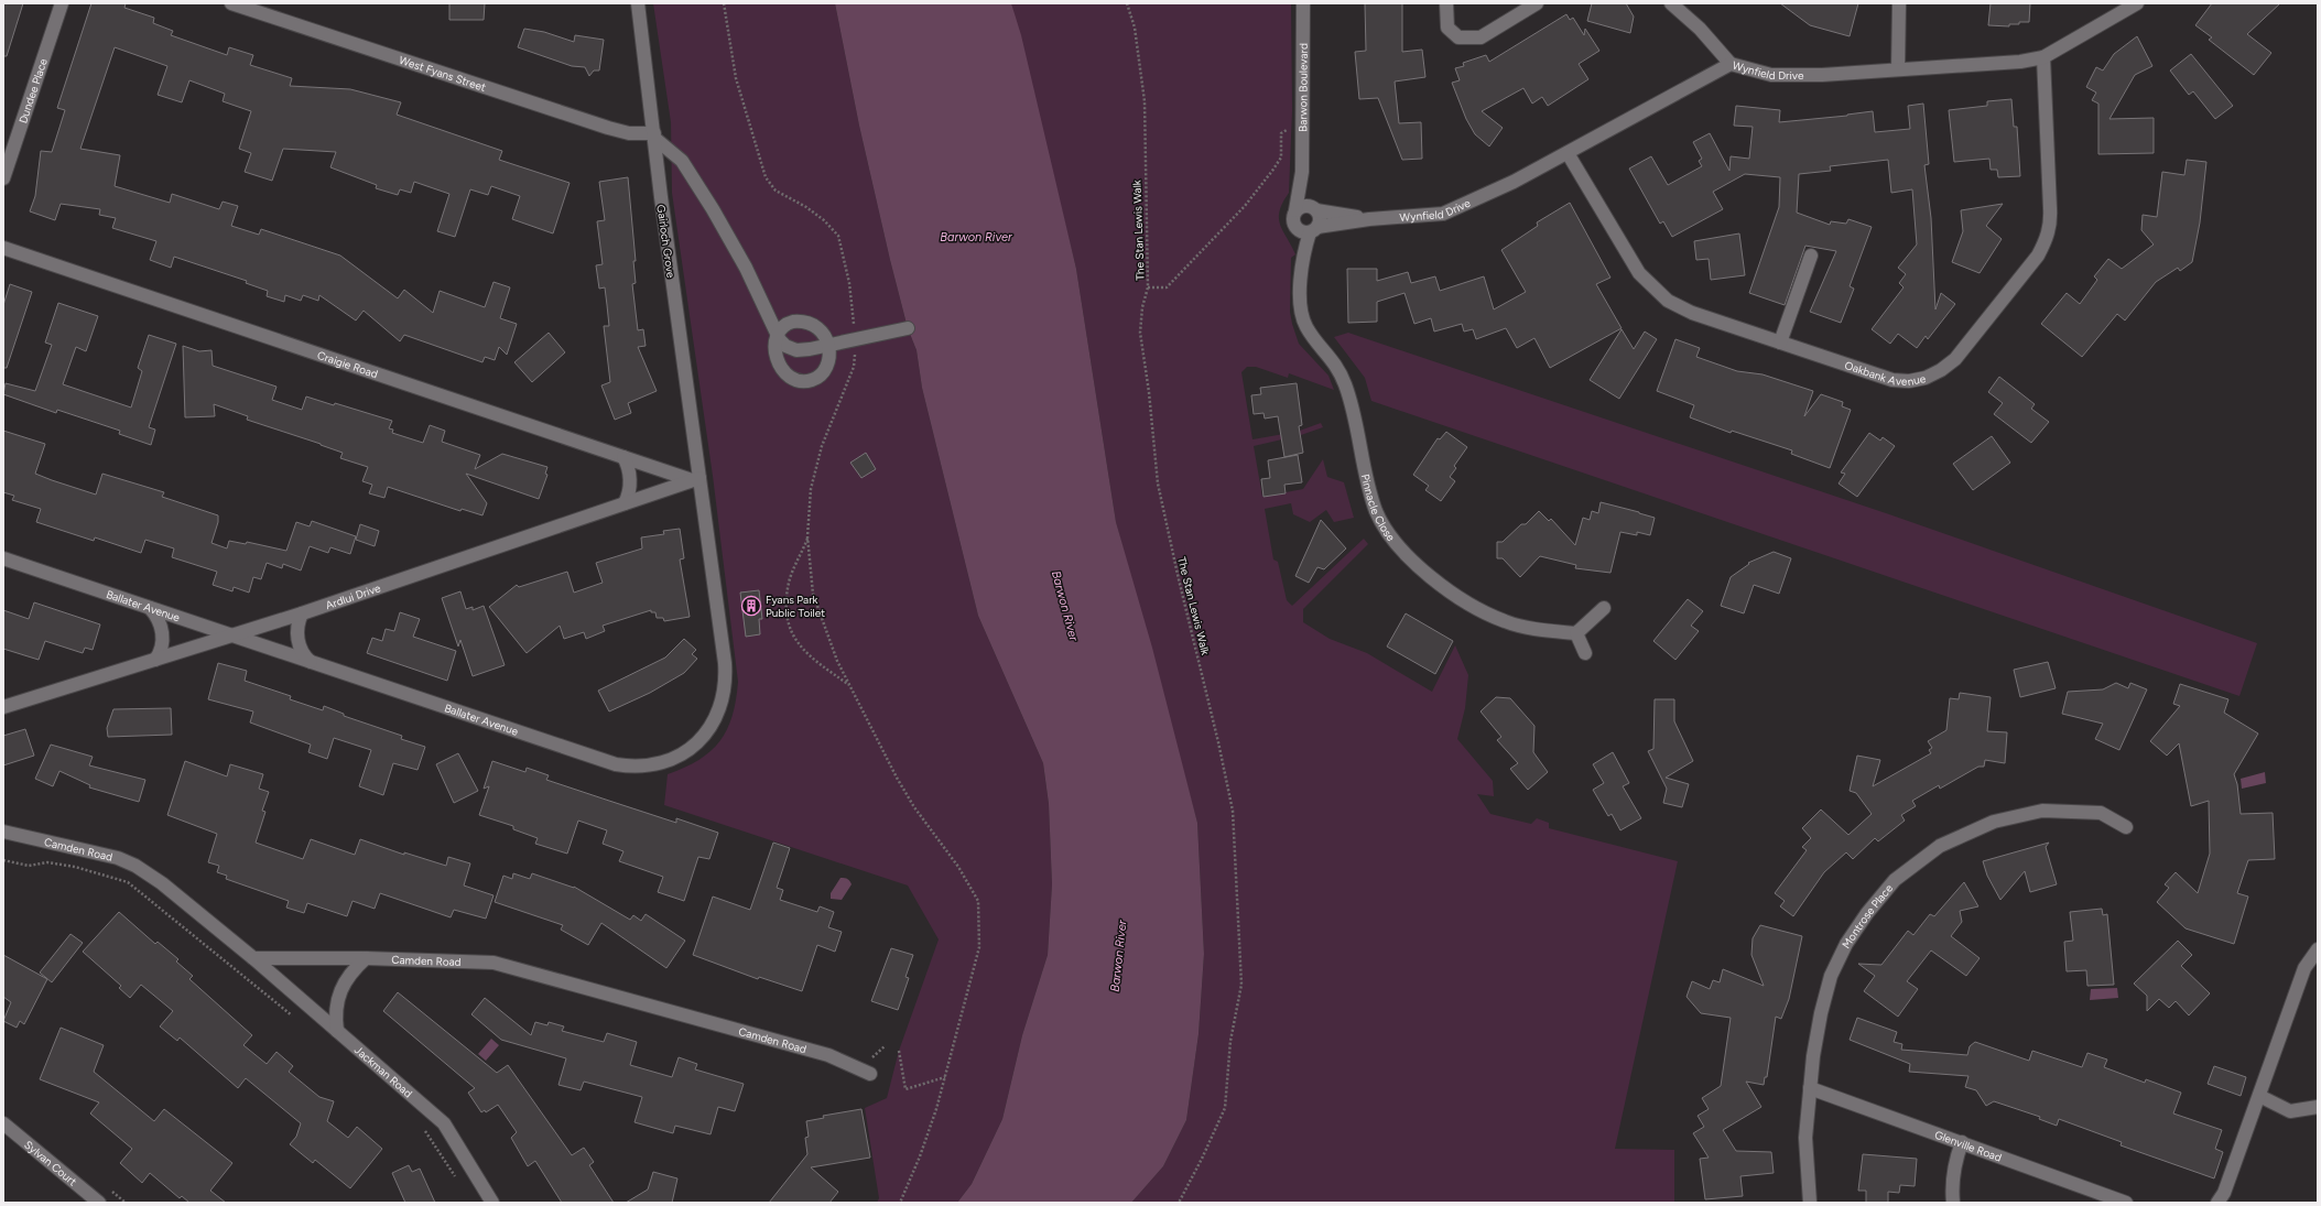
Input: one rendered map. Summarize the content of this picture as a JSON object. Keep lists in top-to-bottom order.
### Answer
{
  "streets": {
    "street": [
      "Wynfield Drive",
      "West Fyans Street",
      "Barwon Boulevard",
      "Dundee Place",
      "Gairloch Grove",
      "Craigie Road",
      "Oakbank Avenue",
      "Pinnacle Close",
      "Ardlui Drive",
      "Ballater Avenue",
      "Camden Road",
      "Montrose Place",
      "Jackman Road",
      "Glenville Road",
      "Sylvan Court"
    ],
    "path": ["The Stan Lewis Walk"]
  },
  "crossings": [
    ["Wynfield Drive", "Barwon Boulevard"],
    ["Wynfield Drive", "Oakbank Avenue"],
    ["Wynfield Drive", "Pinnacle Close"],
    ["West Fyans Street", "Gairloch Grove"],
    ["Barwon Boulevard", "Pinnacle Close"],
    ["Gairloch Grove", "Craigie Road"],
    ["Gairloch Grove", "Ardlui Drive"],
    ["Gairloch Grove", "Ballater Avenue"],
    ["Craigie Road", "Ardlui Drive"],
    ["Craigie Road", "Ballater Avenue"],
    ["Ardlui Drive", "Ballater Avenue"],
    ["Camden Road", "Jackman Road"],
    ["Montrose Place", "Glenville Road"]
  ],
  "water": ["Barwon River"],
  "places": {
    "building": ["Fyans Park Public Toilet"]
  }
}
